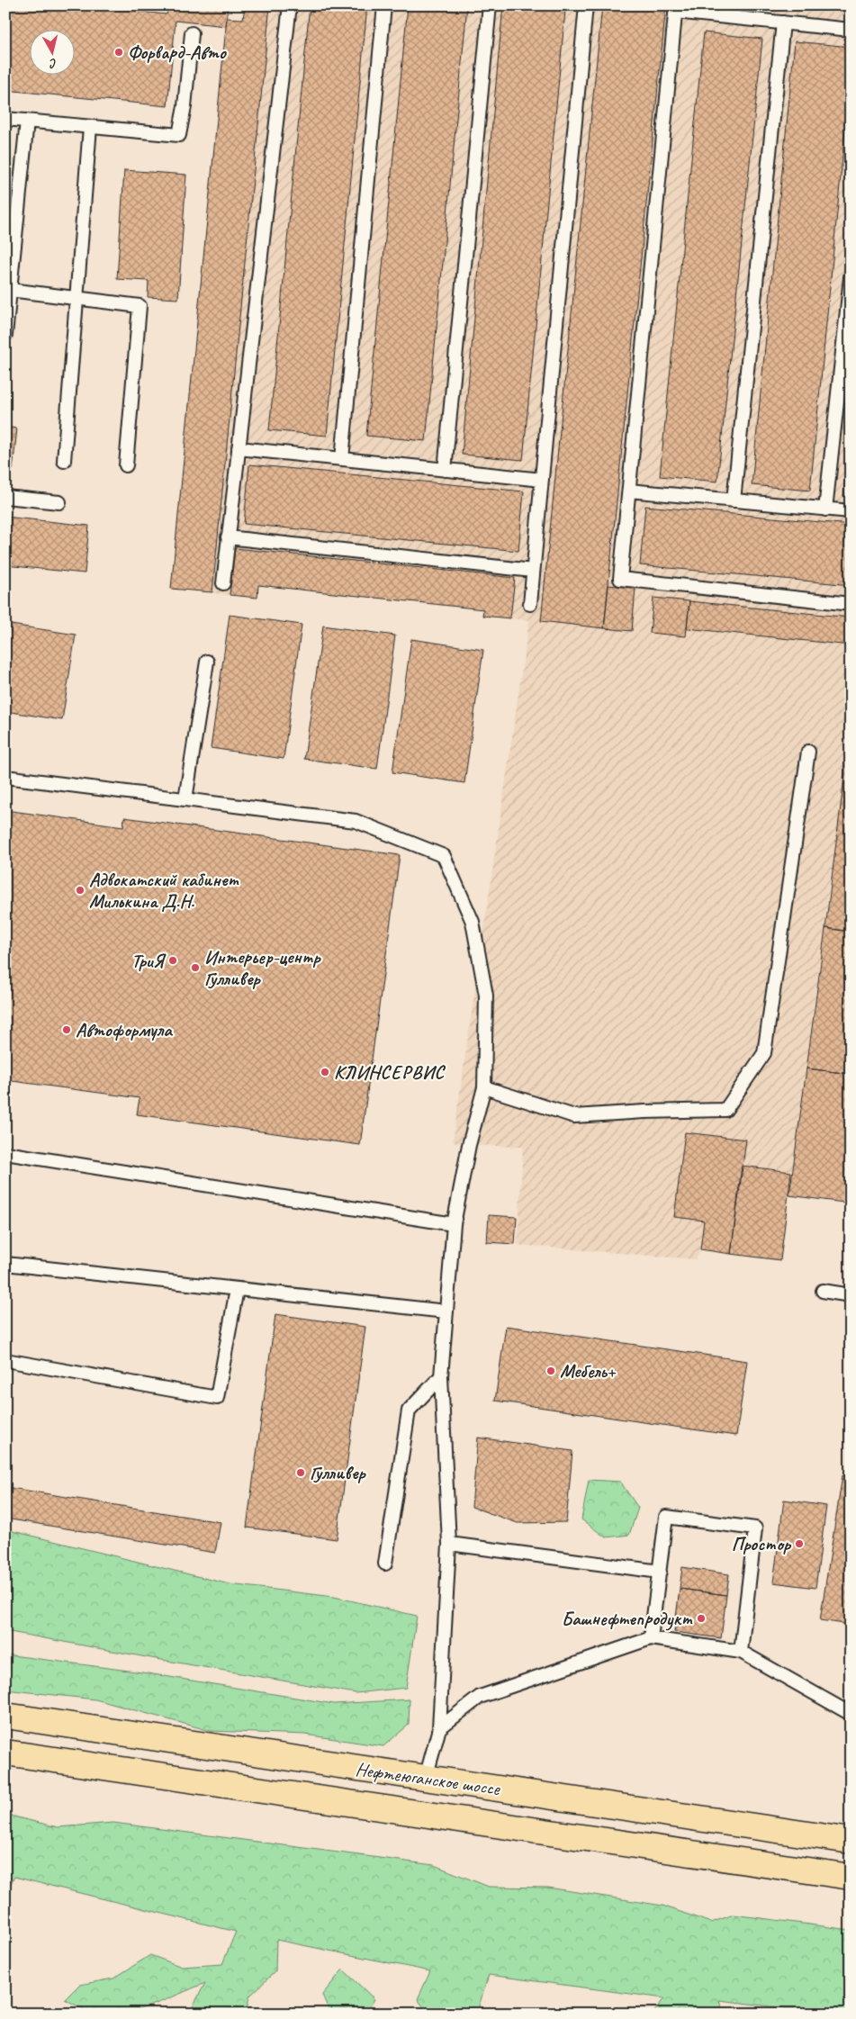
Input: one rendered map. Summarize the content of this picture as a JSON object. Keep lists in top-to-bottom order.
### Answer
{
  "streets": {
    "main road": ["Нефтеюганское шоссе"]
  },
  "places": [
    "Форвард-Авто",
    "Адвокатский кабинет Милькина Д.Н.",
    "ТриЯ",
    "Интерьер-центр Гулливер",
    "Автоформула",
    "КЛИНСЕРВИС",
    "Мебель+",
    "Гулливер",
    "Простор",
    "Башнефтепродукт"
  ],
  "north": "bottom"
}
